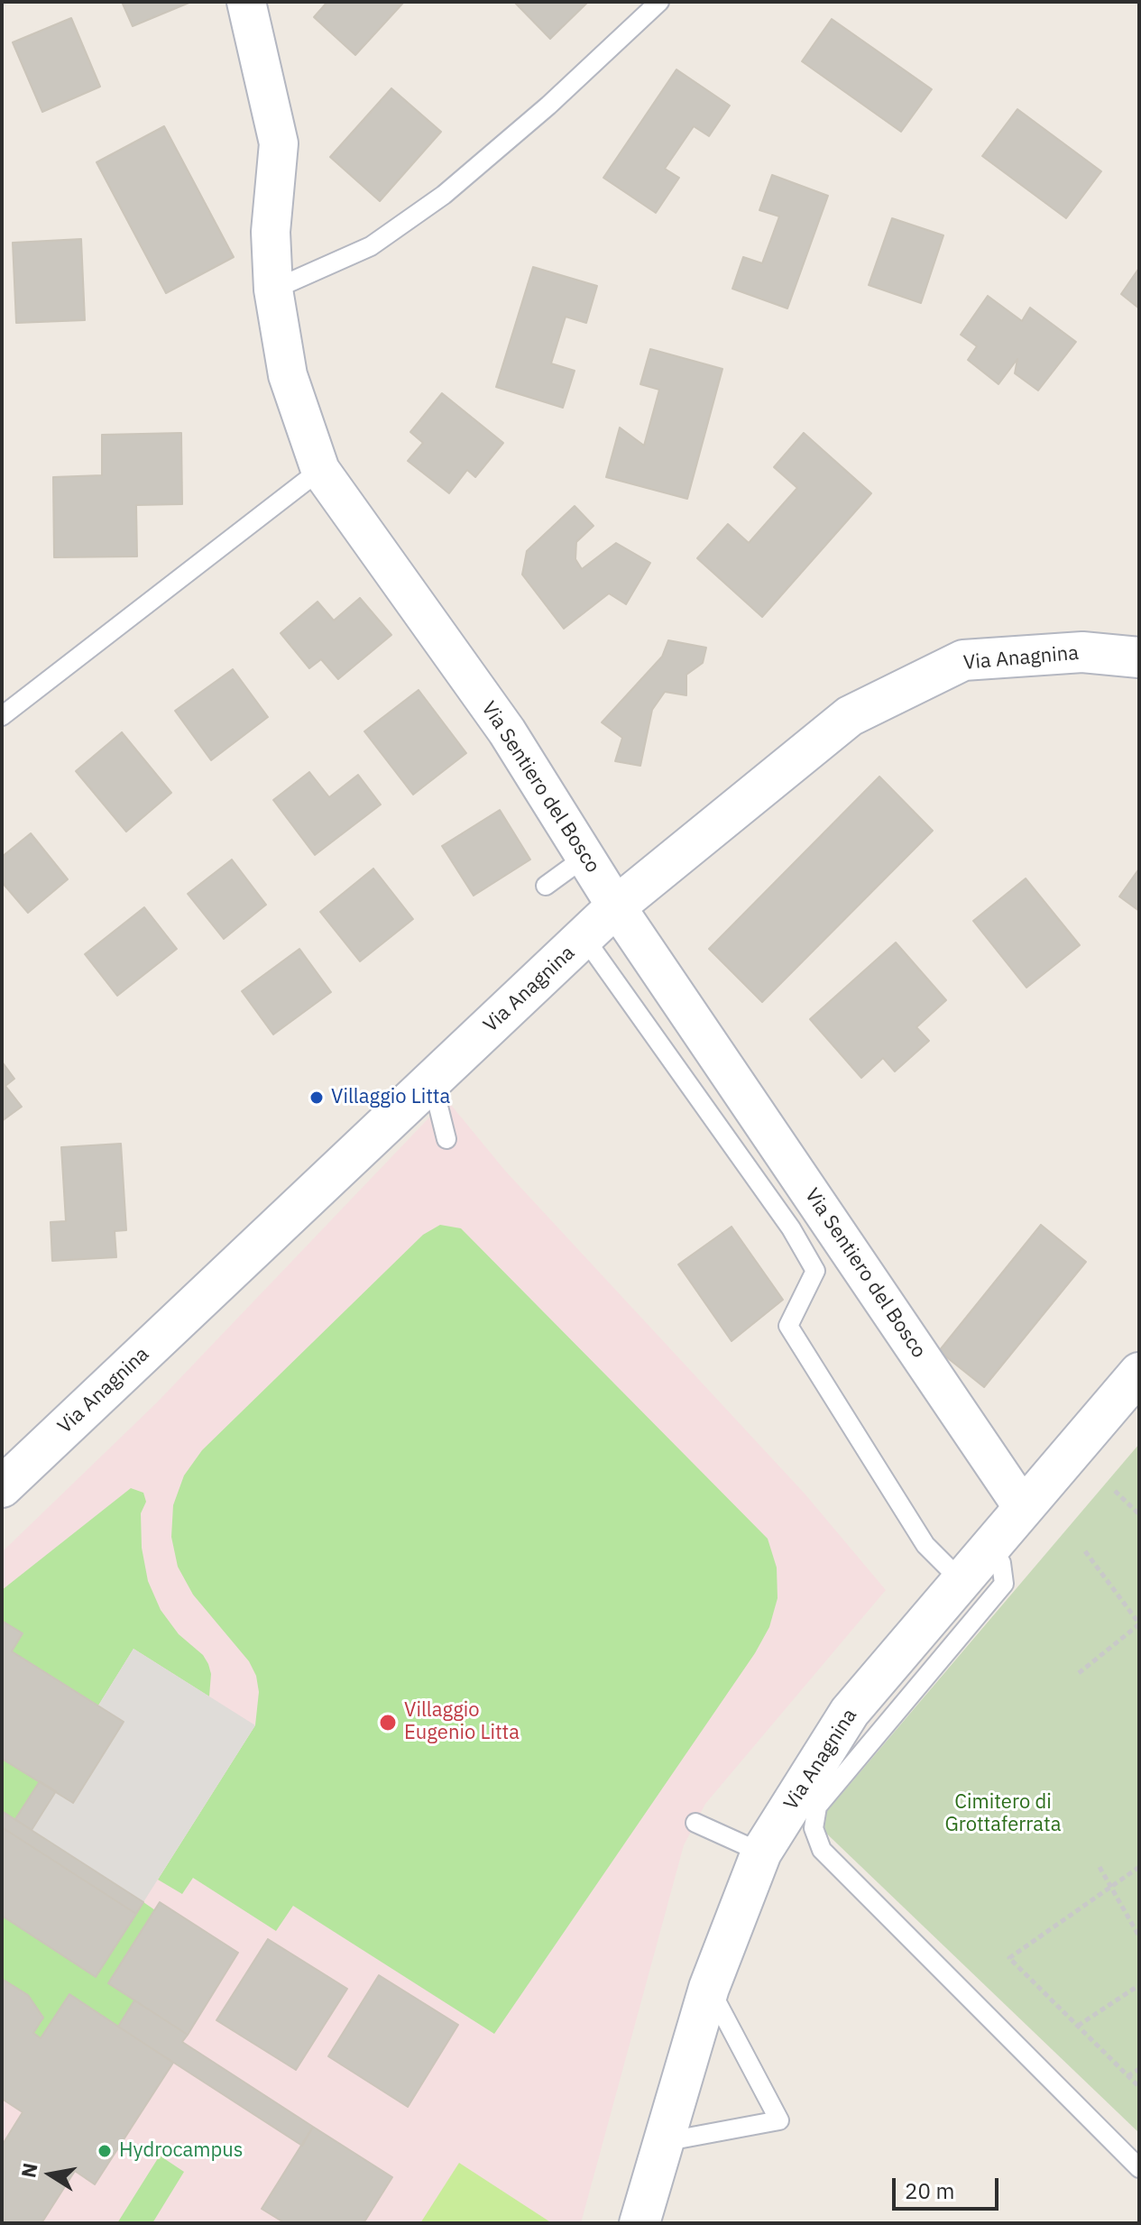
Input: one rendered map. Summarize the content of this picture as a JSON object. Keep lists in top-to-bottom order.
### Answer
{
  "streets": {
    "main road": ["Via Anagnina"],
    "street": ["Via Sentiero del Bosco"]
  },
  "crossings": [
    ["Via Anagnina", "Via Sentiero del Bosco"]
  ],
  "parks": ["Cimitero di Grottaferrata"],
  "places": ["Villaggio Litta", "Villaggio Eugenio Litta", "Hydrocampus"],
  "scale_bar": "20 m",
  "north": "left"
}
